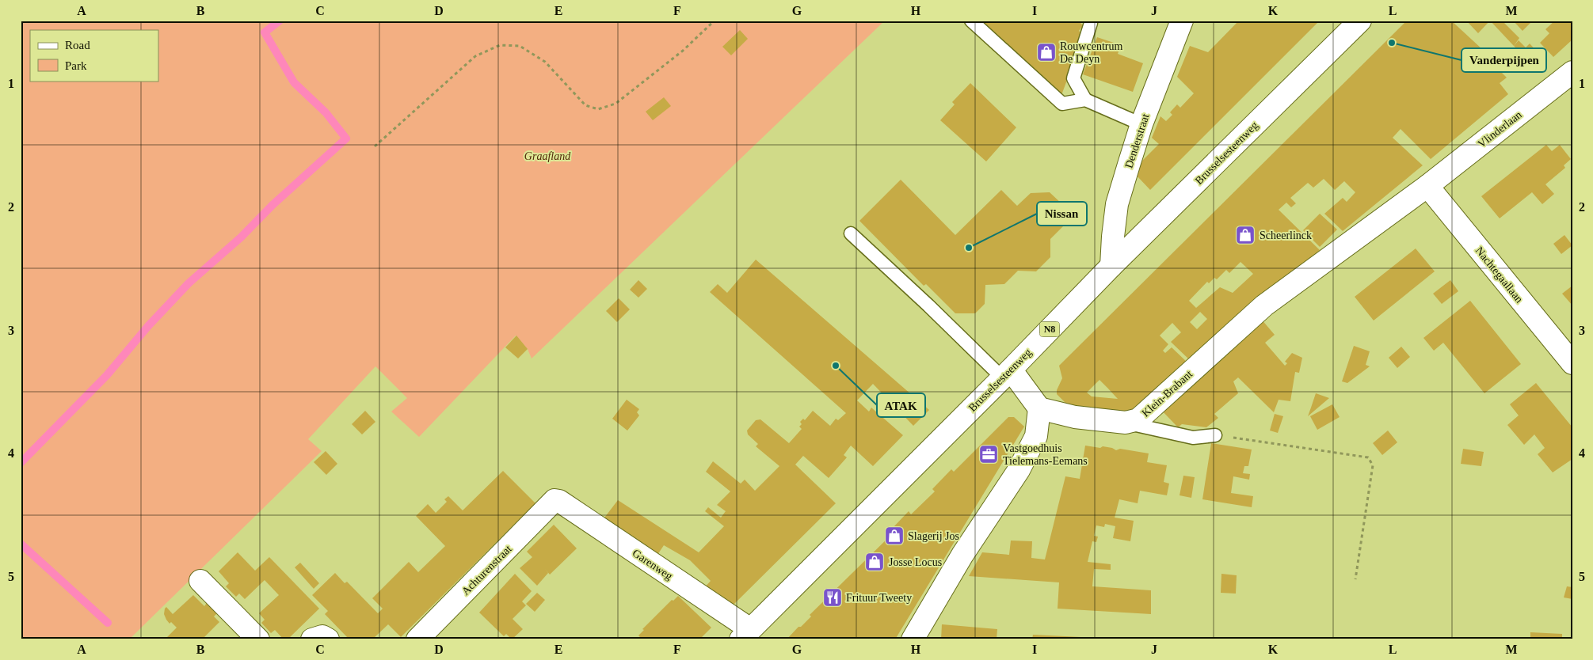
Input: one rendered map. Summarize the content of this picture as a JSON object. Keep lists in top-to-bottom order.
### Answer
{
  "streets": {
    "street": [
      "Vlinderlaan",
      "Denderstraat",
      "Brusselsesteenweg",
      "Nachtegaallaan",
      "N8",
      "Klein-Brabant",
      "Garenweg",
      "Achturenstraat"
    ]
  },
  "crossings": [
    ["Vlinderlaan", "Nachtegaallaan"],
    ["Vlinderlaan", "Klein-Brabant"],
    ["Denderstraat", "Brusselsesteenweg"],
    ["Brusselsesteenweg", "Garenweg"],
    ["Nachtegaallaan", "Klein-Brabant"],
    ["Garenweg", "Achturenstraat"]
  ],
  "parks": ["Graafland"],
  "places": {
    "other": ["Vanderpijpen", "Nissan", "ATAK"],
    "shop": [
      "Rouwcentrum De Deyn",
      "Scheerlinck",
      "Slagerij Jos",
      "Josse Locus"
    ],
    "office": ["Vastgoedhuis Tielemans-Eemans"],
    "restaurant": ["Frituur Tweety"]
  },
  "legend": ["Road", "Park"],
  "grid": {
    "columns": [
      "A",
      "B",
      "C",
      "D",
      "E",
      "F",
      "G",
      "H",
      "I",
      "J",
      "K",
      "L",
      "M"
    ],
    "rows": [
      "1",
      "2",
      "3",
      "4",
      "5"
    ]
  }
}
